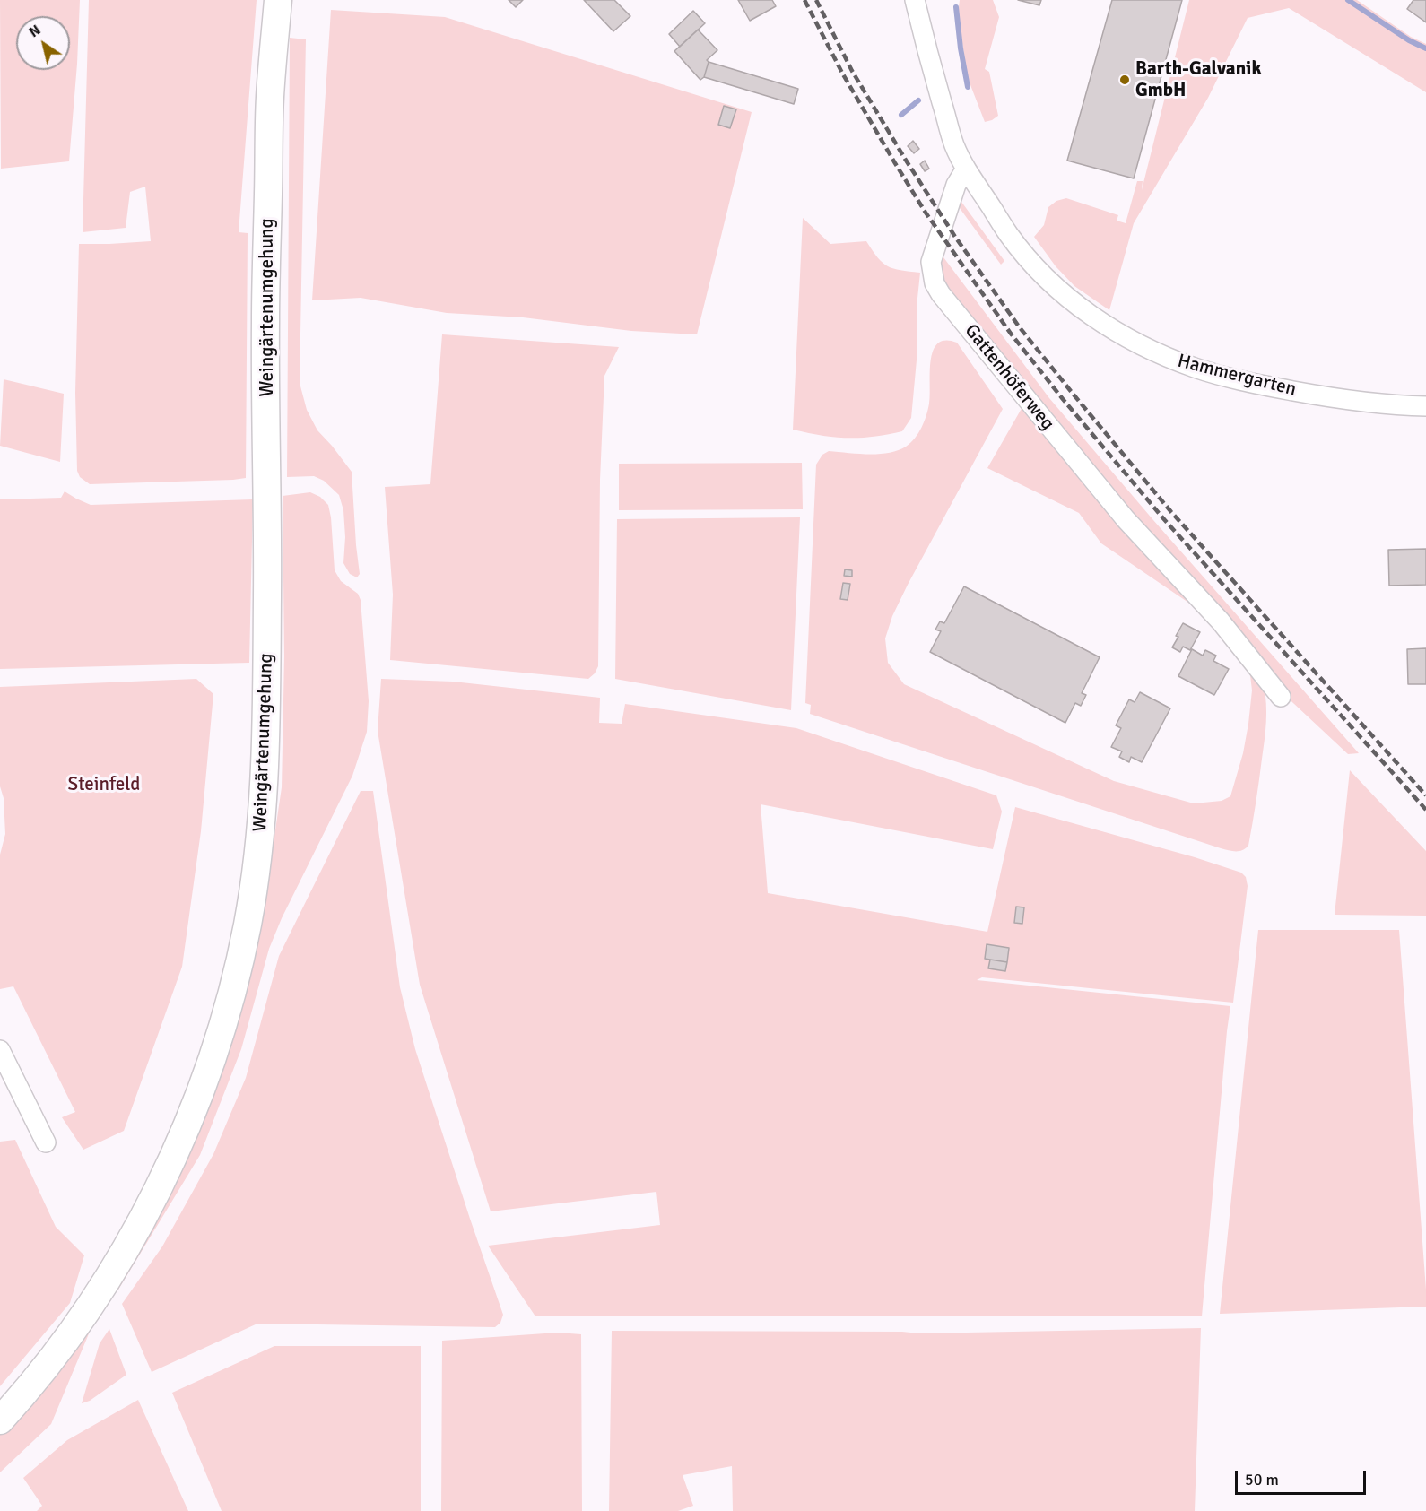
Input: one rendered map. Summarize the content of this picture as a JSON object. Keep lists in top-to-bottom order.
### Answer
{
  "streets": {
    "main road": ["Weingärtenumgehung"],
    "street": ["Hammergarten", "Gattenhöferweg"]
  },
  "crossings": [
    ["Hammergarten", "Gattenhöferweg"]
  ],
  "parks": ["Steinfeld"],
  "places": ["Barth-Galvanik GmbH"],
  "scale_bar": "50 m",
  "north": "top left"
}
